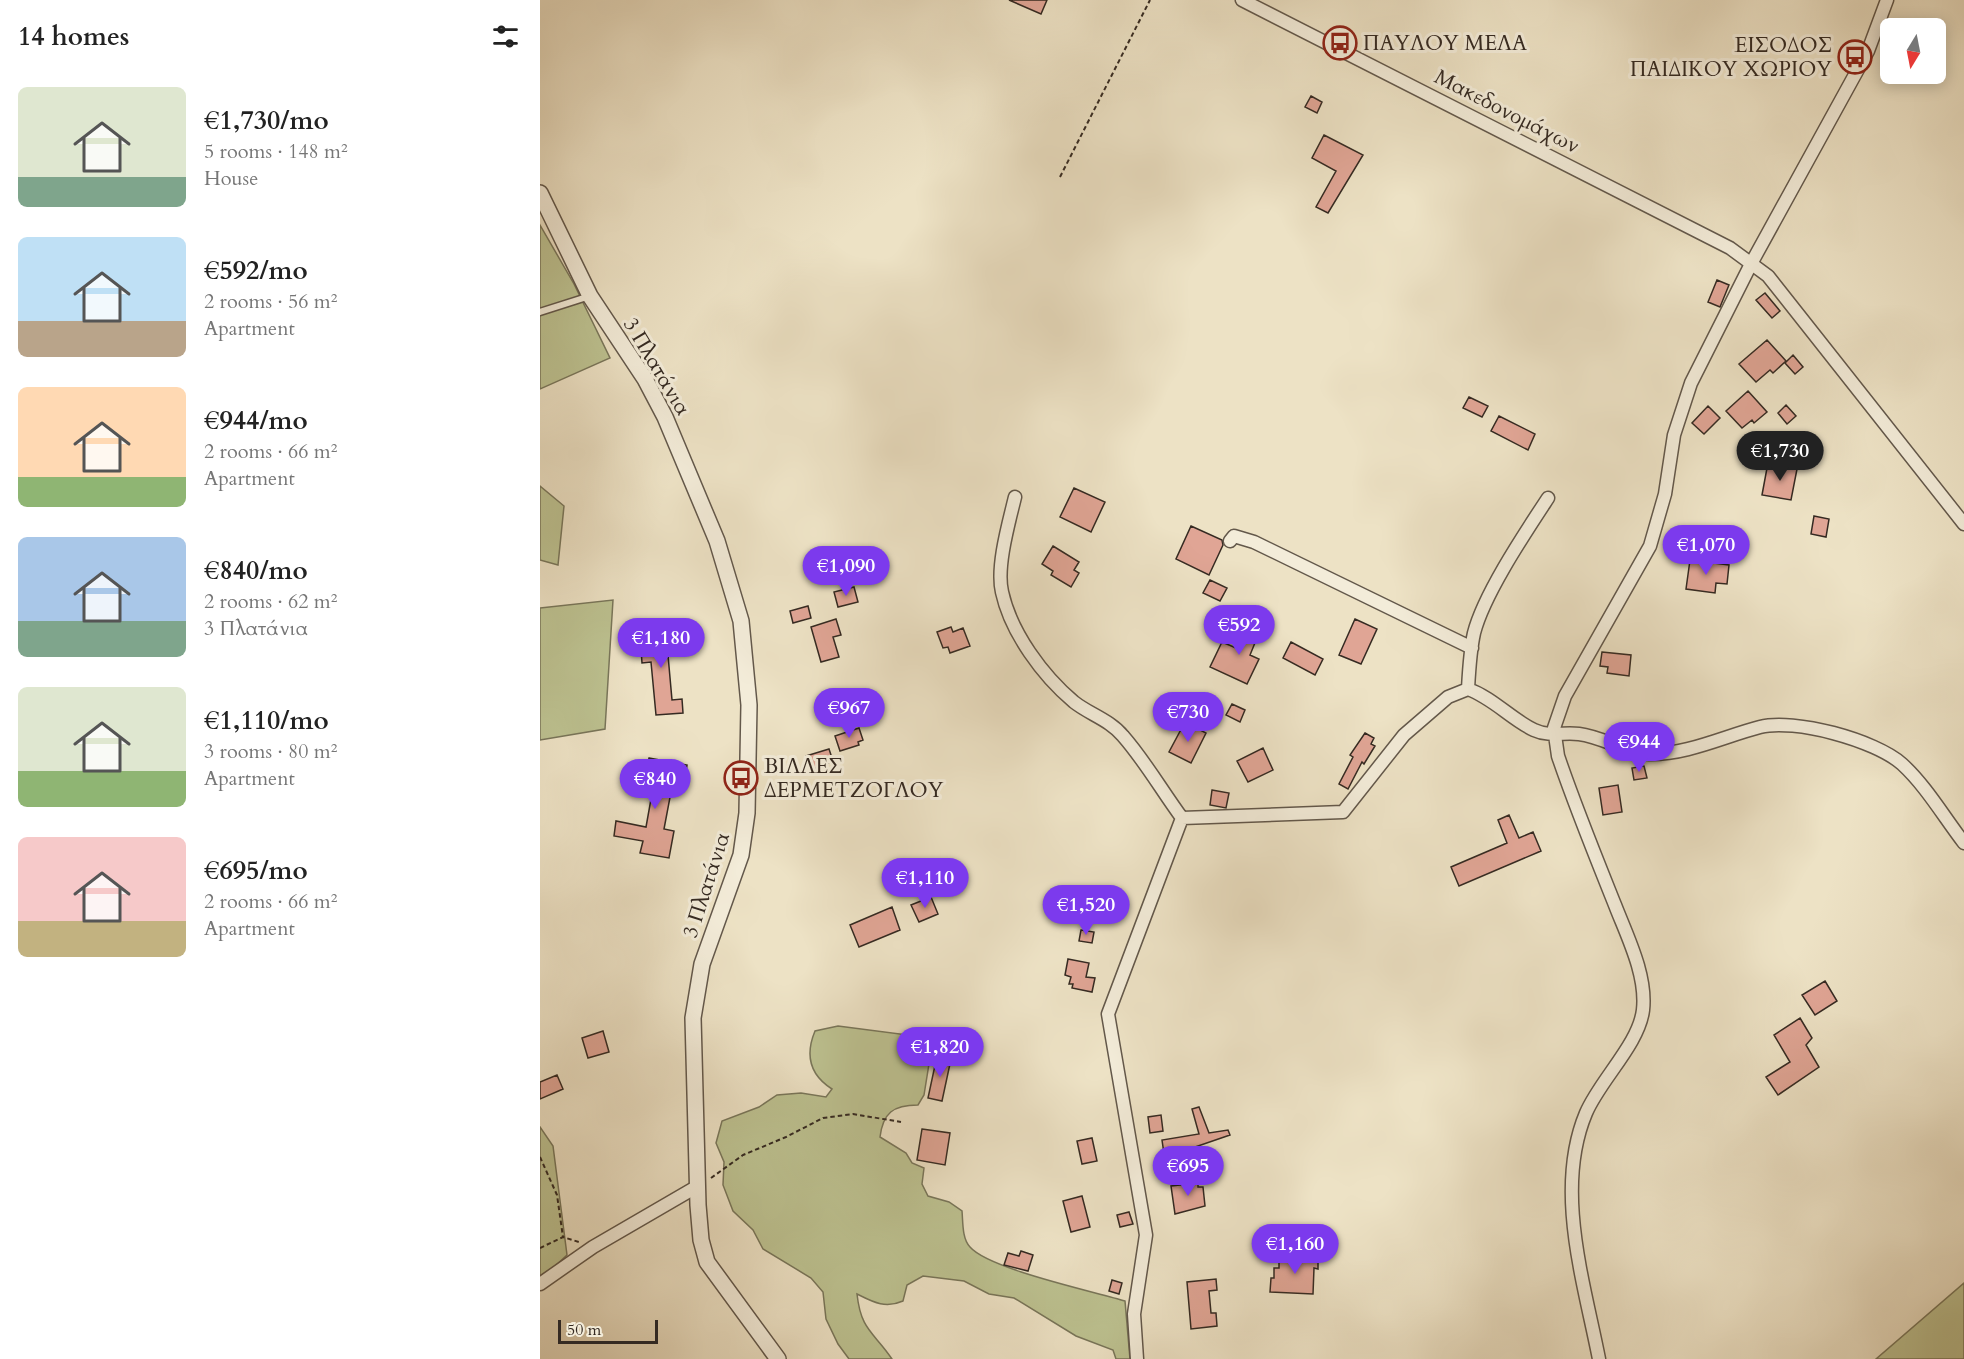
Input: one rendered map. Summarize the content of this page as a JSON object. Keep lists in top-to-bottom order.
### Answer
{
  "streets": {
    "street": ["Μακεδονομάχων", "3 Πλατάνια"]
  },
  "places": {
    "bus stop": ["ΠΑΥΛΟΥ ΜΕΛΑ", "ΕΙΣΟΔΟΣ ΠΑΙΔΙΚΟΥ ΧΩΡΙΟΥ", "ΒΙΛΛΕΣ ΔΕΡΜΕΤΖΟΓΛΟΥ"]
  },
  "scale_bar": "50 m",
  "north": "bottom",
  "page": {
    "heading": "14 homes",
    "list": [
      {
        "name": "€1,730/mo",
        "note": "5 rooms · 148 m² · House"
      },
      {
        "name": "€592/mo",
        "note": "2 rooms · 56 m² · Apartment"
      },
      {
        "name": "€944/mo",
        "note": "2 rooms · 66 m² · Apartment"
      },
      {
        "name": "€840/mo",
        "note": "2 rooms · 62 m² · 3 Πλατάνια"
      },
      {
        "name": "€1,110/mo",
        "note": "3 rooms · 80 m² · Apartment"
      },
      {
        "name": "€695/mo",
        "note": "2 rooms · 66 m² · Apartment"
      }
    ],
    "price": [
      "€1,730",
      "€1,070",
      "€1,090",
      "€592",
      "€1,180",
      "€967",
      "€730",
      "€944",
      "€840",
      "€1,110",
      "€1,520",
      "€1,820",
      "€695",
      "€1,160"
    ],
    "scale": "50 m"
  }
}
